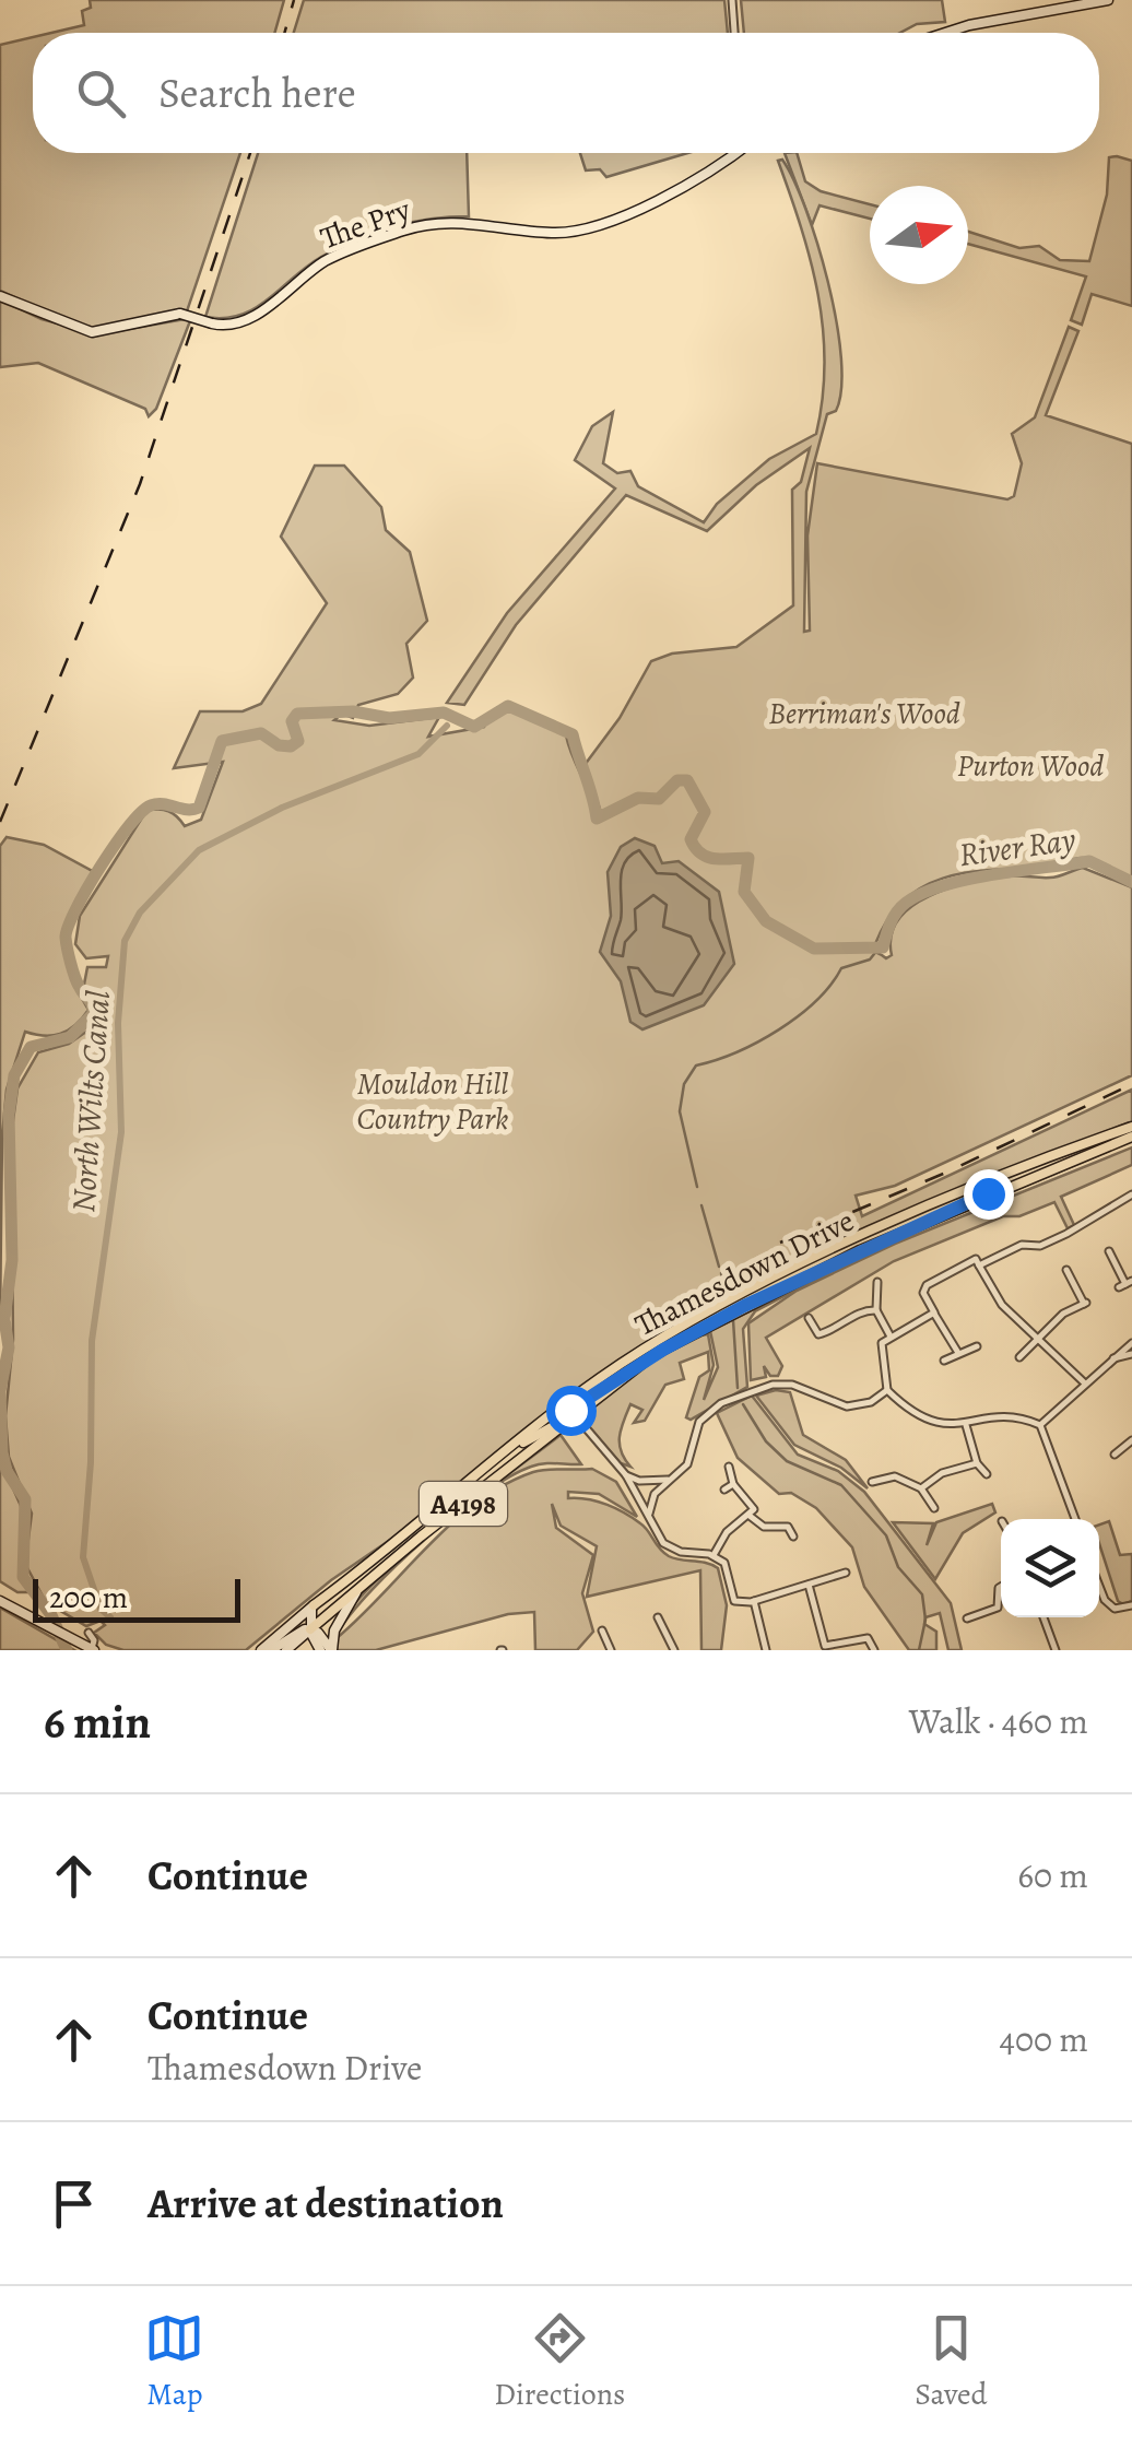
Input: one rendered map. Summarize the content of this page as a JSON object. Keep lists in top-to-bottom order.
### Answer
{
  "streets": {
    "main road": ["The Pry", "Thamesdown Drive", "A4198"]
  },
  "crossings": [
    ["Thamesdown Drive", "A4198"]
  ],
  "water": ["River Ray", "North Wilts Canal"],
  "parks": ["Berriman's Wood", "Purton Wood", "Mouldon Hill Country Park"],
  "scale_bar": "200 m",
  "north": "right",
  "page": {
    "search": "Search here",
    "scale": "200 m",
    "heading": ["6 min", "Walk · 460 m"],
    "list": [
      ["Continue", "60 m"],
      ["Continue", "Thamesdown Drive", "400 m"],
      "Arrive at destination"
    ],
    "nav": ["Map", "Directions", "Saved"]
  }
}
